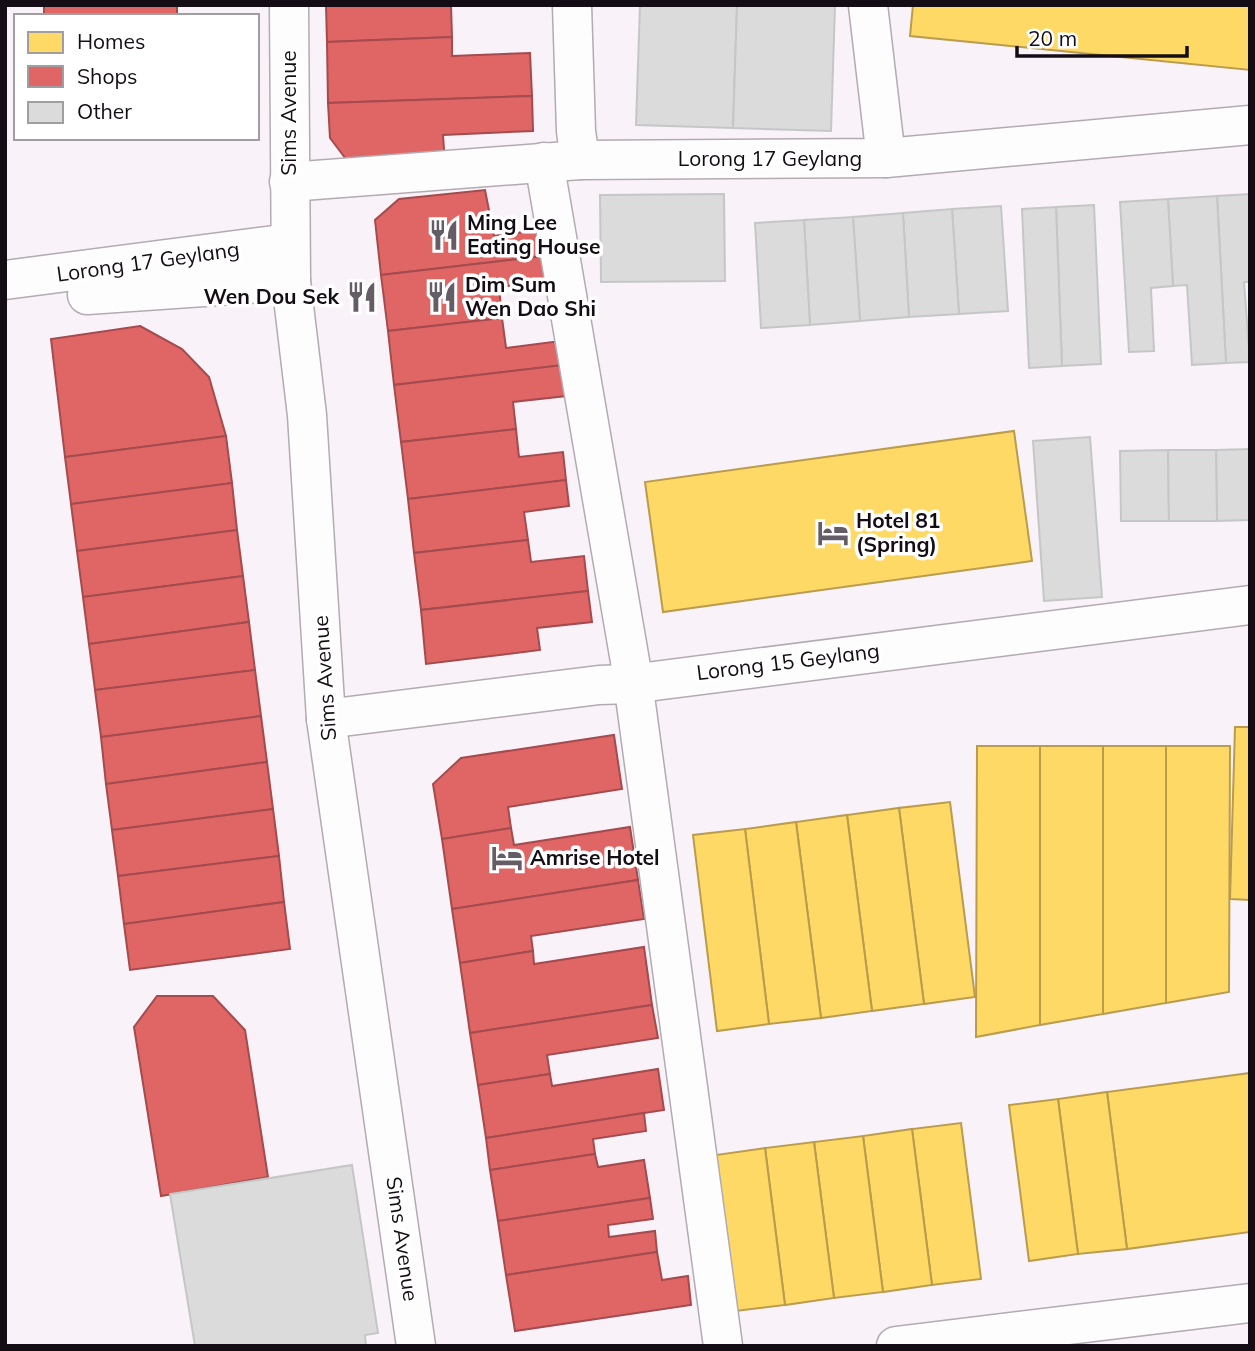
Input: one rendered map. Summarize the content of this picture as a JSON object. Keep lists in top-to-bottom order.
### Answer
{
  "streets": {
    "street": ["Sims Avenue", "Lorong 17 Geylang", "Lorong 15 Geylang"]
  },
  "crossings": [
    ["Sims Avenue", "Lorong 17 Geylang"],
    ["Sims Avenue", "Lorong 15 Geylang"]
  ],
  "places": {
    "restaurant": ["Ming Lee Eating House", "Wen Dou Sek", "Dim Sum Wen Dao Shi"],
    "hotel": ["Hotel 81 (Spring)", "Amrise Hotel"]
  },
  "legend": ["Homes", "Shops", "Other"],
  "scale_bar": "20 m"
}
